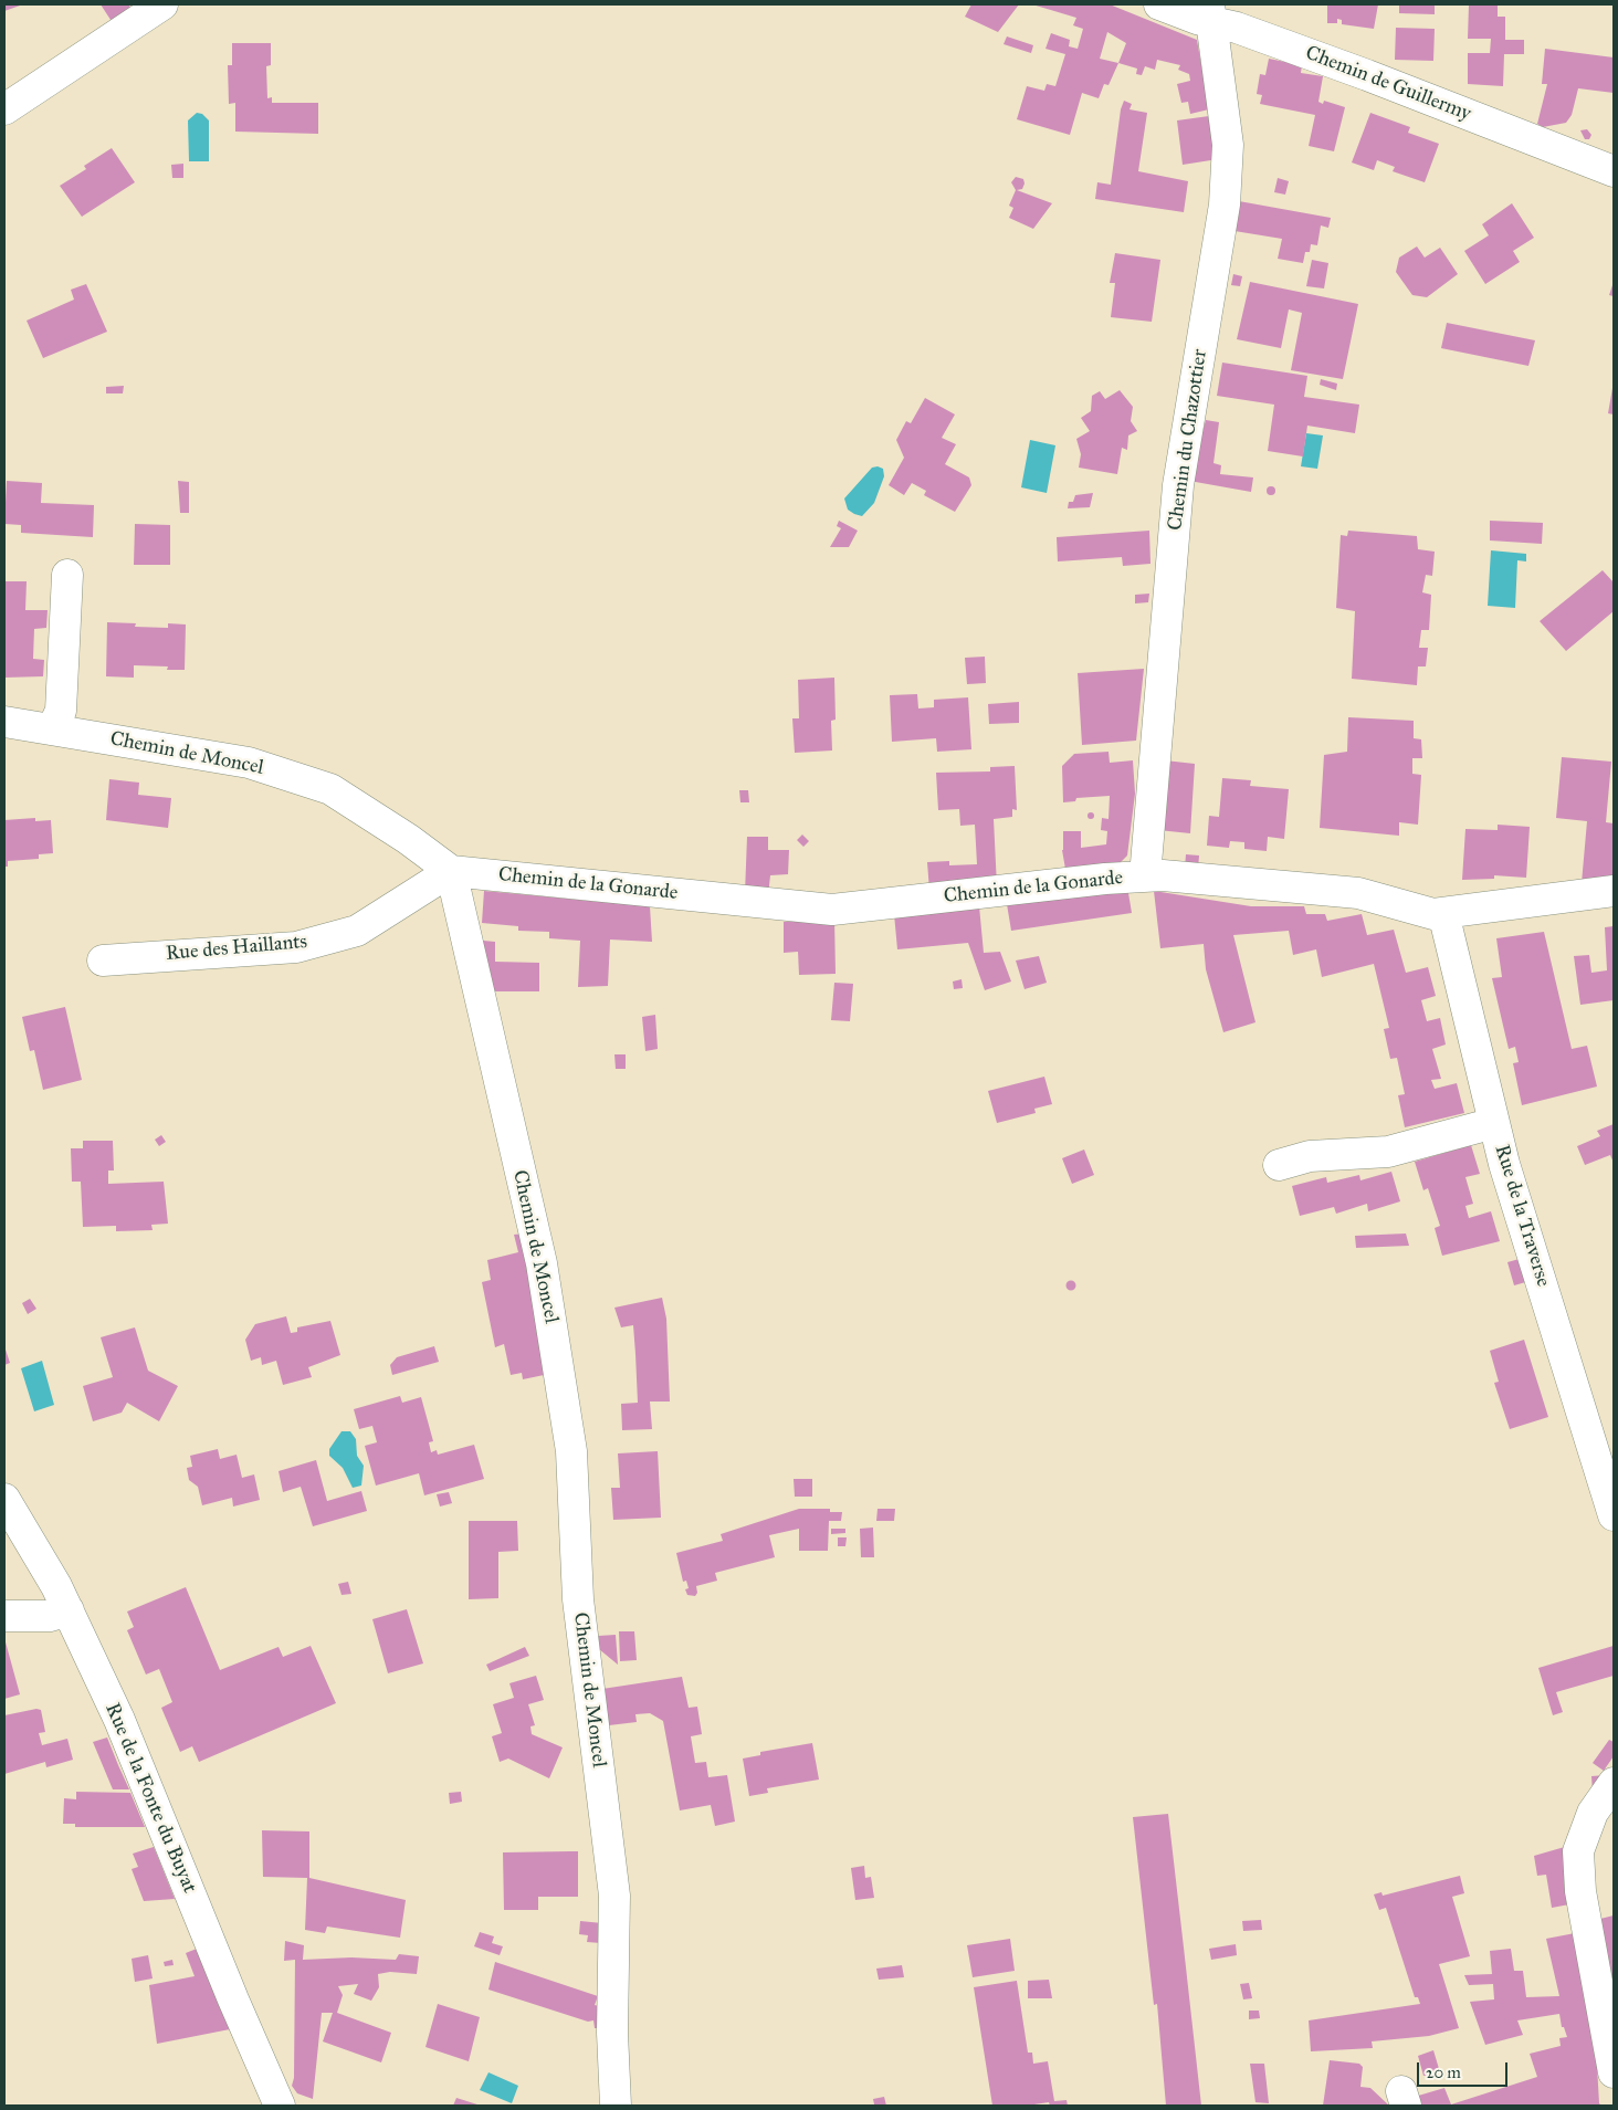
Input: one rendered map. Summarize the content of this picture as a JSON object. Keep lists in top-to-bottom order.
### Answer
{
  "streets": {
    "street": [
      "Chemin de Guillermy",
      "Chemin du Chazottier",
      "Chemin de Moncel",
      "Chemin de la Gonarde",
      "Rue des Haillants",
      "Rue de la Traverse",
      "Rue de la Fonte du Buyat"
    ]
  },
  "crossings": [
    ["Chemin de Guillermy", "Chemin du Chazottier"],
    ["Chemin du Chazottier", "Chemin de la Gonarde"],
    ["Chemin de Moncel", "Chemin de la Gonarde"],
    ["Chemin de Moncel", "Rue des Haillants"],
    ["Chemin de la Gonarde", "Rue des Haillants"],
    ["Chemin de la Gonarde", "Rue de la Traverse"]
  ],
  "scale_bar": "20 m"
}
